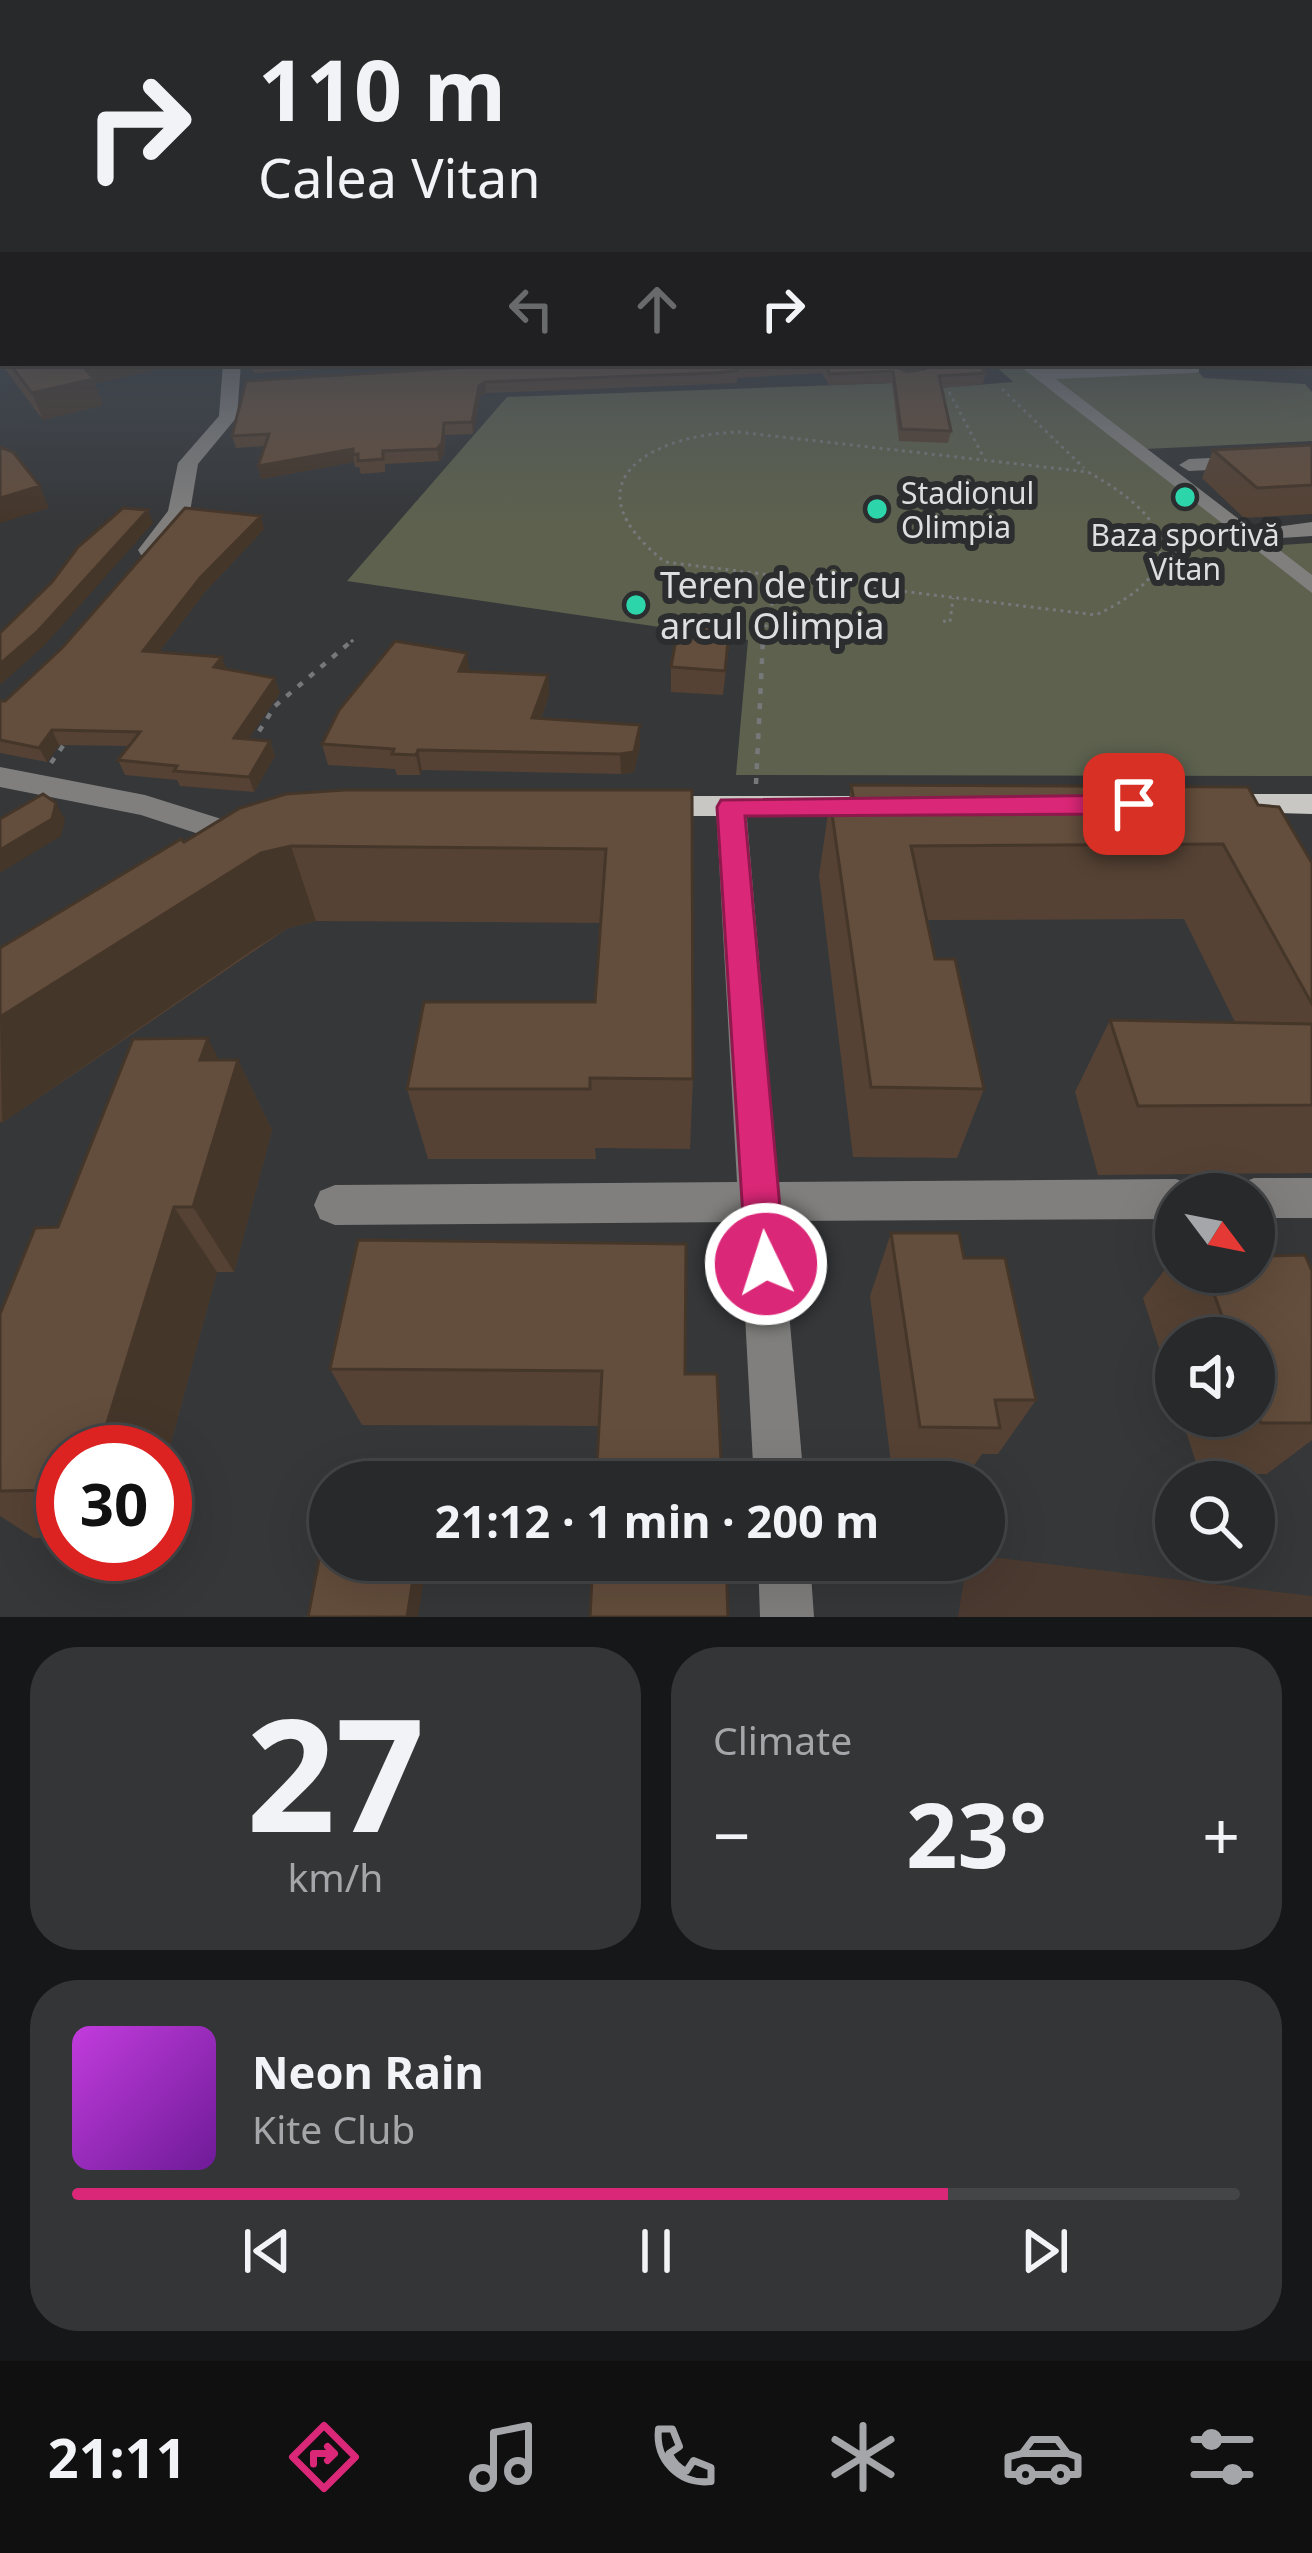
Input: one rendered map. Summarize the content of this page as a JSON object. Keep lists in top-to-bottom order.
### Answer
{
  "places": ["Baza sportivă Vitan", "Stadionul Olimpia", "Teren de tir cu arcul Olimpia"],
  "north": "bottom right",
  "page": {
    "turn": ["110 m", "Calea Vitan"],
    "limit": "30",
    "trip": "21:12 · 1 min · 200 m",
    "tile": [
      ["27", "km/h"],
      "Climate"
    ],
    "heat": ["−", "23°", "+"],
    "song": ["Neon Rain", "Kite Club"],
    "tabs": "21:11"
  }
}
